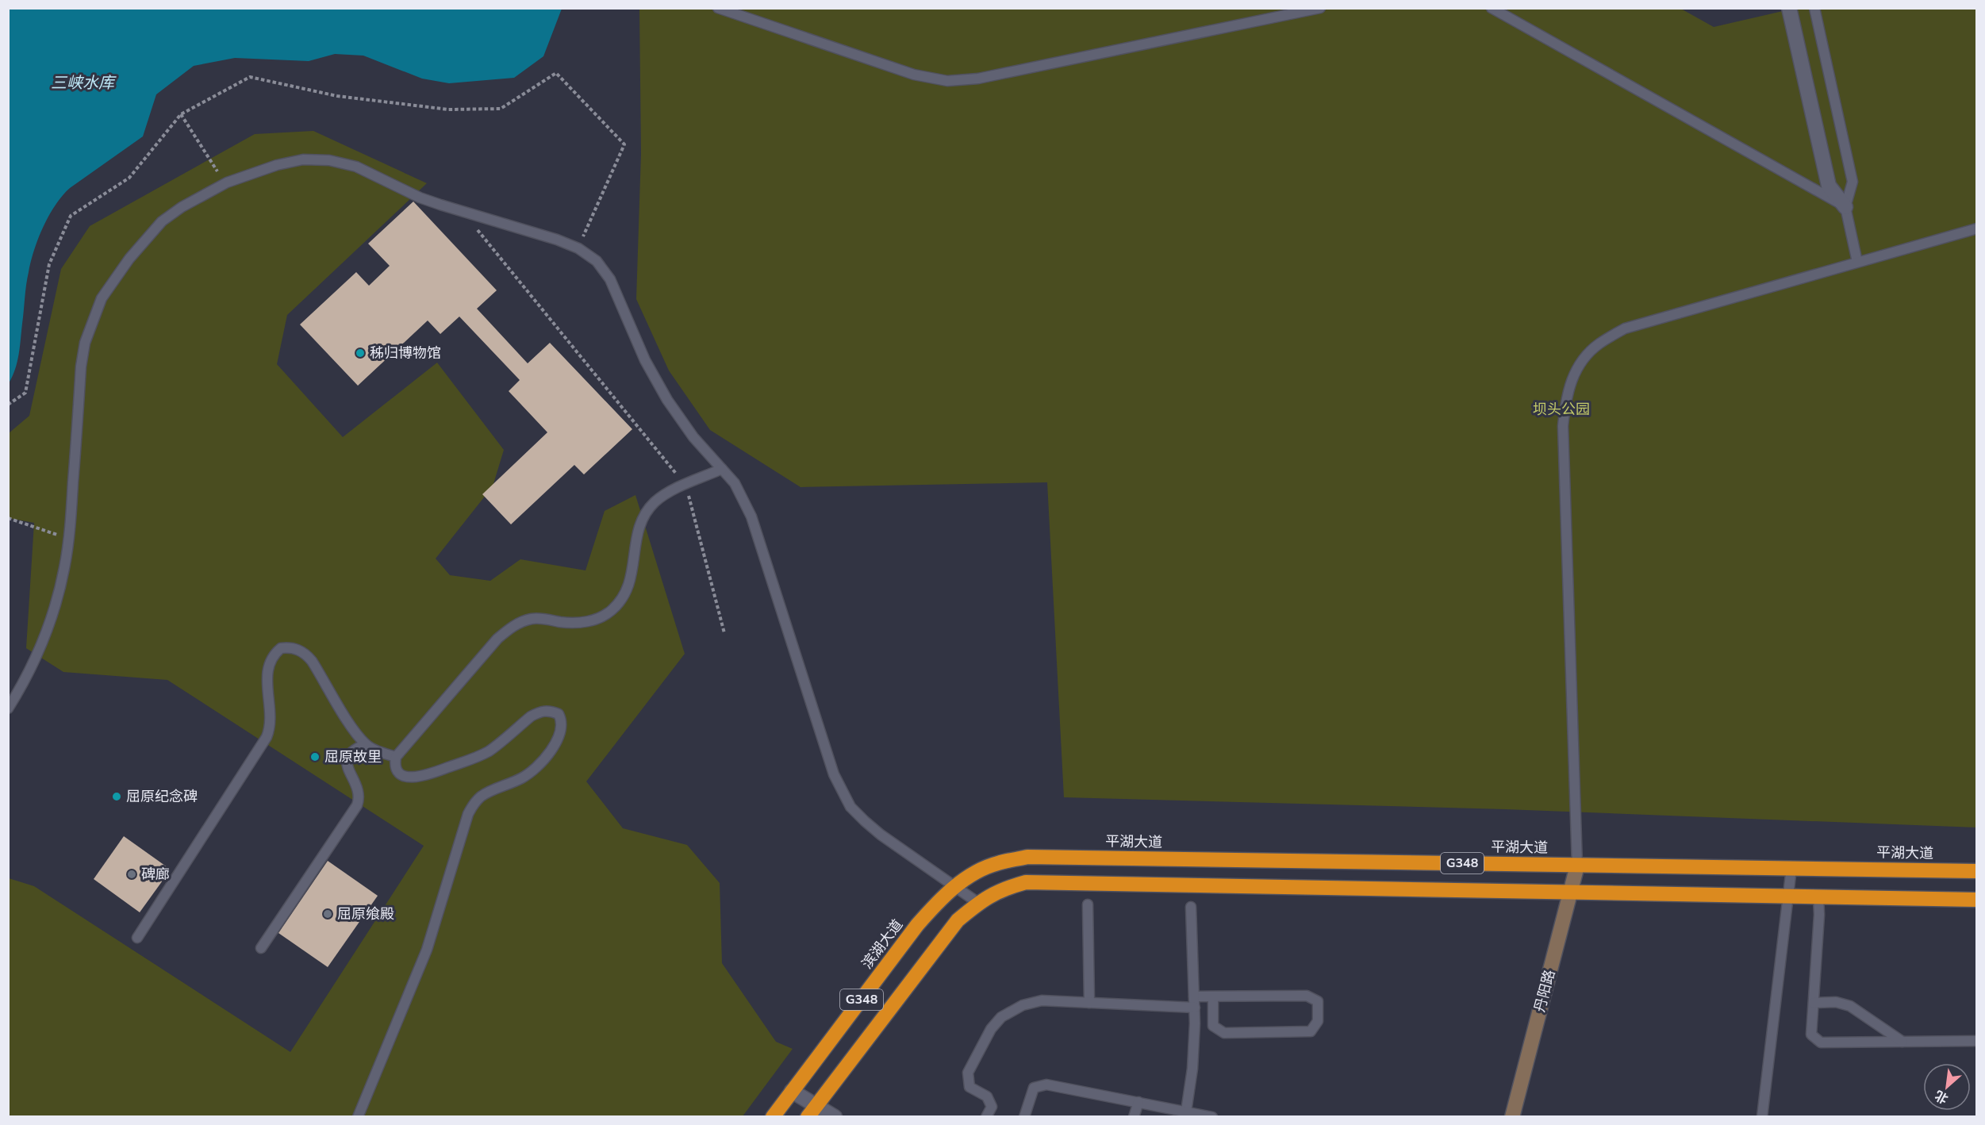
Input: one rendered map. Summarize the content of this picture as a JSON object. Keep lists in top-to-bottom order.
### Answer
{
  "streets": {
    "highway": ["平湖大道", "G348", "滨湖大道"],
    "main road": ["丹阳路"]
  },
  "crossings": [
    ["平湖大道", "滨湖大道"],
    ["平湖大道", "丹阳路"],
    ["G348", "丹阳路"]
  ],
  "water": ["三峡水库"],
  "parks": ["坝头公园"],
  "places": [
    "秭归博物馆",
    "屈原故里",
    "屈原纪念碑",
    "碑廊",
    "屈原飨殿"
  ],
  "north": "bottom left"
}
